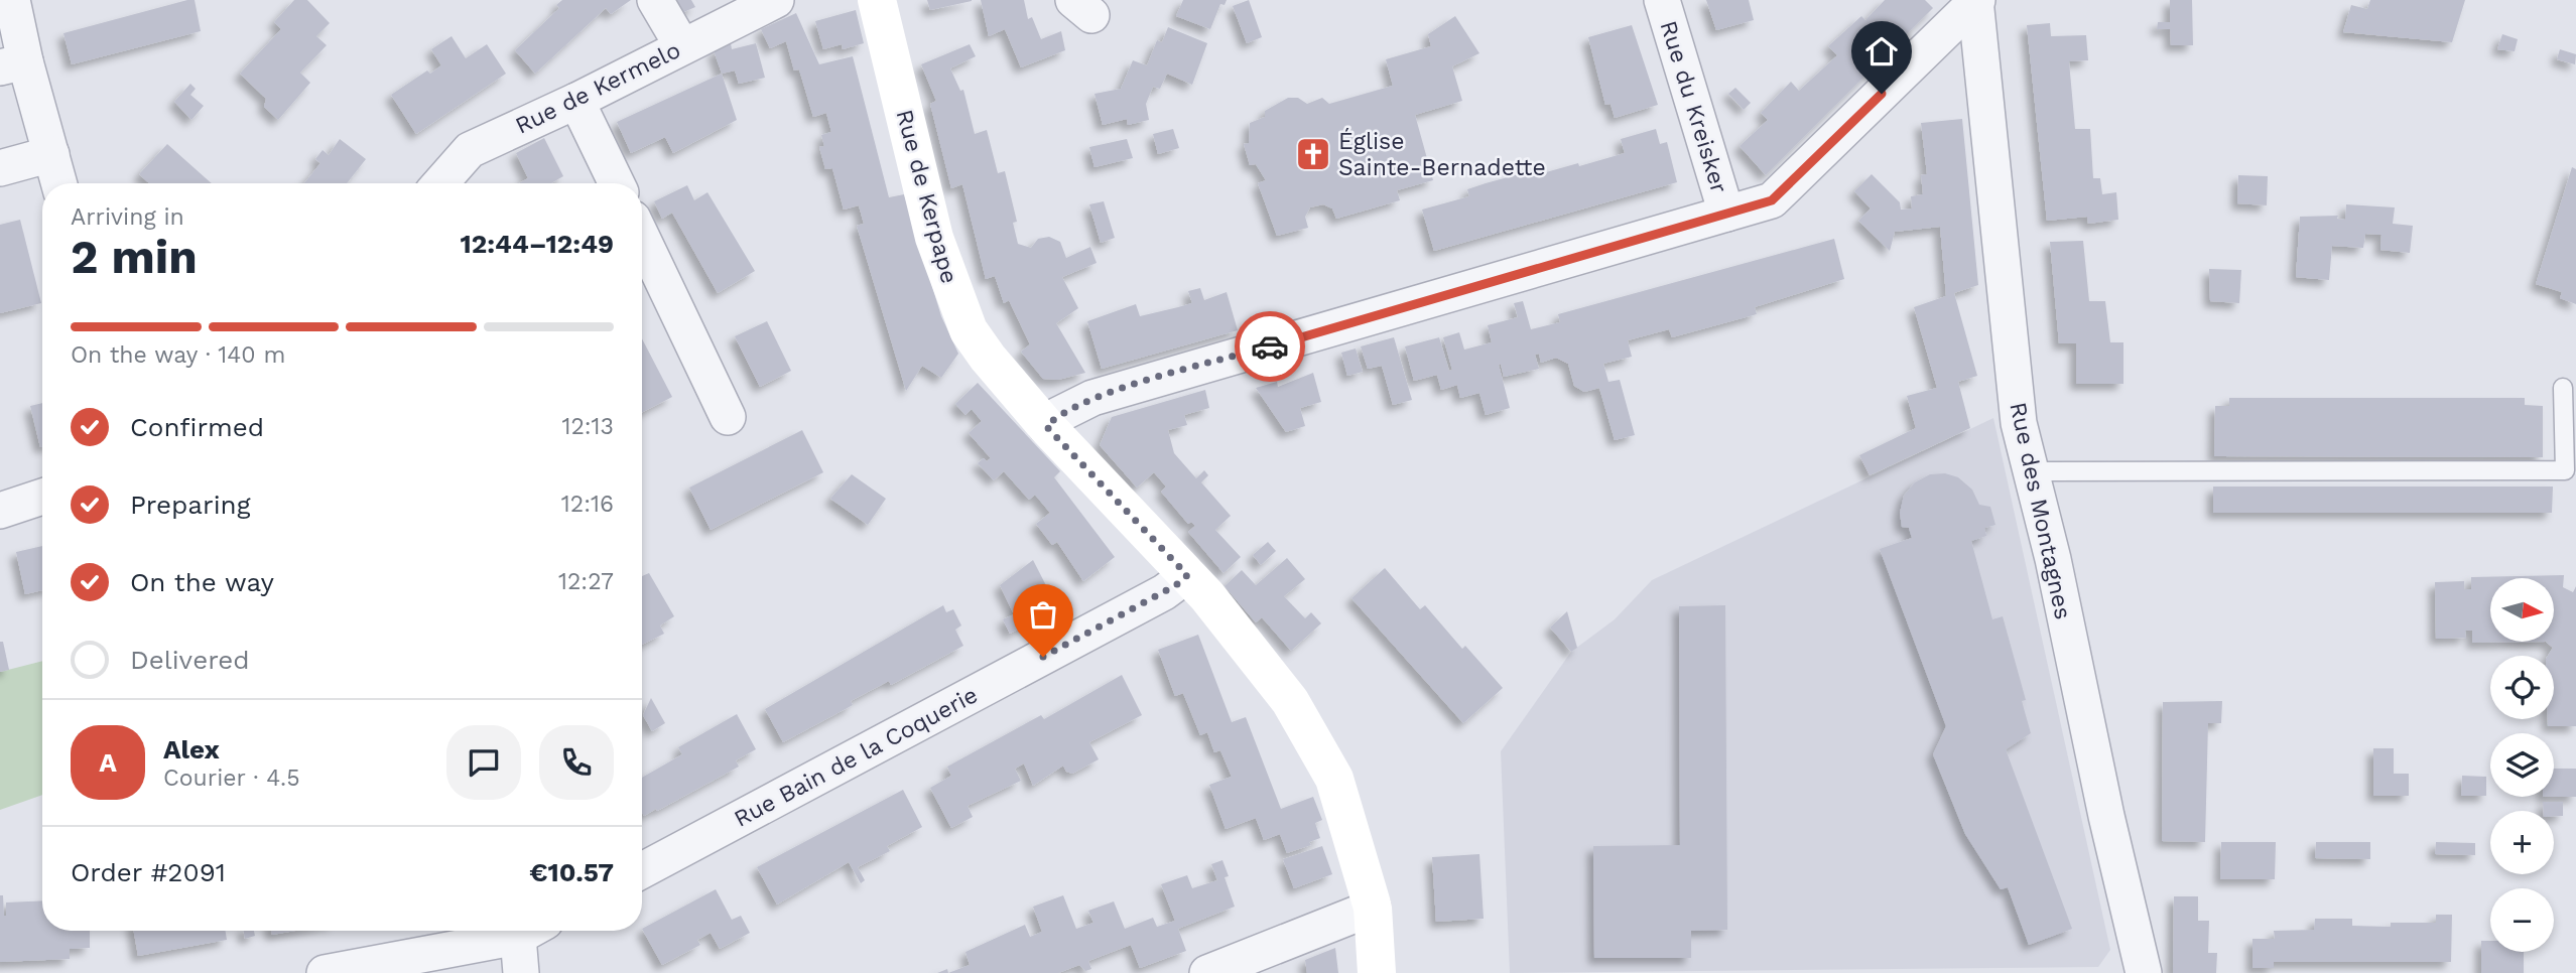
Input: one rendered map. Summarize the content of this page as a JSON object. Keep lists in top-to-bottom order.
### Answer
{
  "streets": {
    "street": [
      "Rue de Kermelo",
      "Rue du Kreisker",
      "Rue de Kerpape",
      "Rue des Montagnes",
      "Rue Bain de la Coquerie"
    ]
  },
  "crossings": [
    ["Rue de Kerpape", "Rue Bain de la Coquerie"]
  ],
  "places": {
    "church": ["Église Sainte-Bernadette"]
  },
  "north": "right",
  "page": {
    "heading": ["2 min", "Arriving in", "12:44–12:49"],
    "panel": [
      "Alex",
      "Courier · 4.5",
      "Order #2091",
      "€10.57"
    ],
    "bar": "On the way · 140 m",
    "list": [
      ["Confirmed", "12:13"],
      ["Preparing", "12:16"],
      ["On the way", "12:27"],
      "Delivered"
    ],
    "map_buttons": ["+", "−"],
    "round": "A"
  }
}
